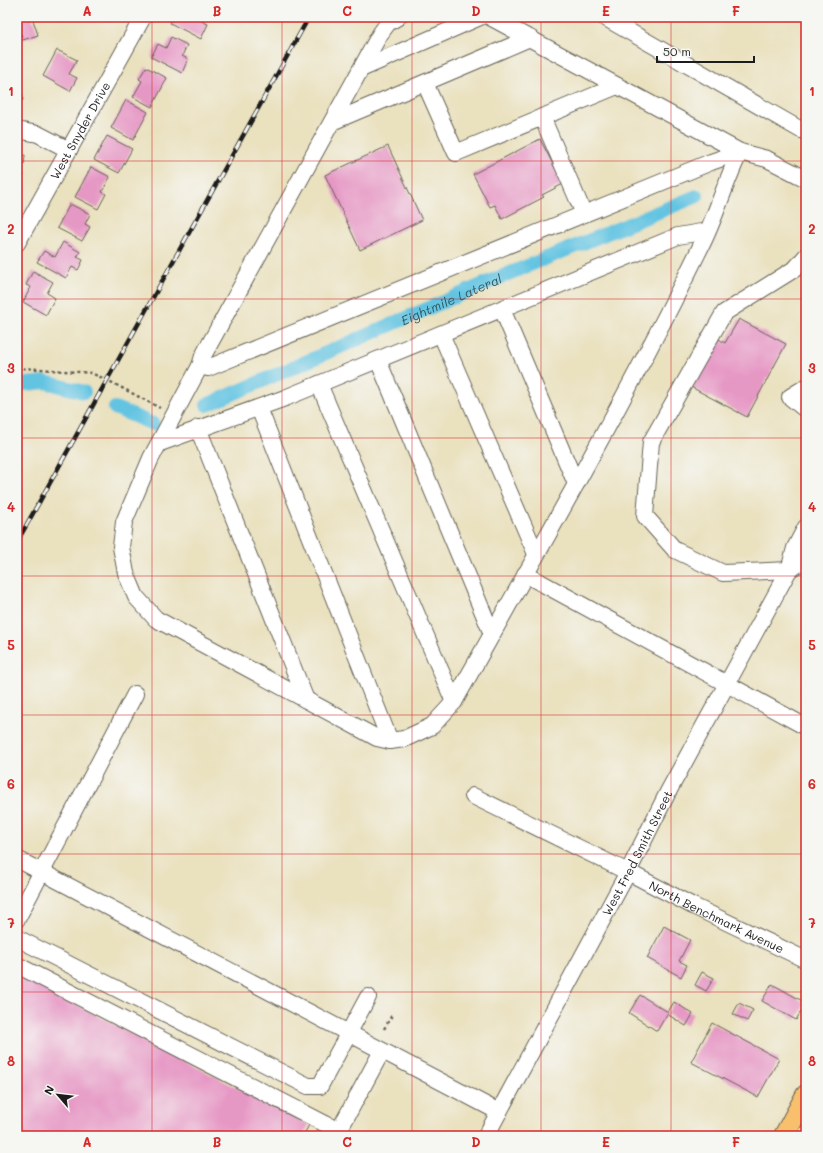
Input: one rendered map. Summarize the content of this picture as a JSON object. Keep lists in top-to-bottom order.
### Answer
{
  "streets": {
    "street": ["West Snyder Drive", "West Fred Smith Street", "North Benchmark Avenue"]
  },
  "crossings": [
    ["West Fred Smith Street", "North Benchmark Avenue"]
  ],
  "water": ["Eightmile Lateral"],
  "scale_bar": "50 m",
  "north": "top left",
  "grid": {
    "columns": [
      "A",
      "B",
      "C",
      "D",
      "E",
      "F"
    ],
    "rows": [
      "1",
      "2",
      "3",
      "4",
      "5",
      "6",
      "7",
      "8"
    ]
  }
}
